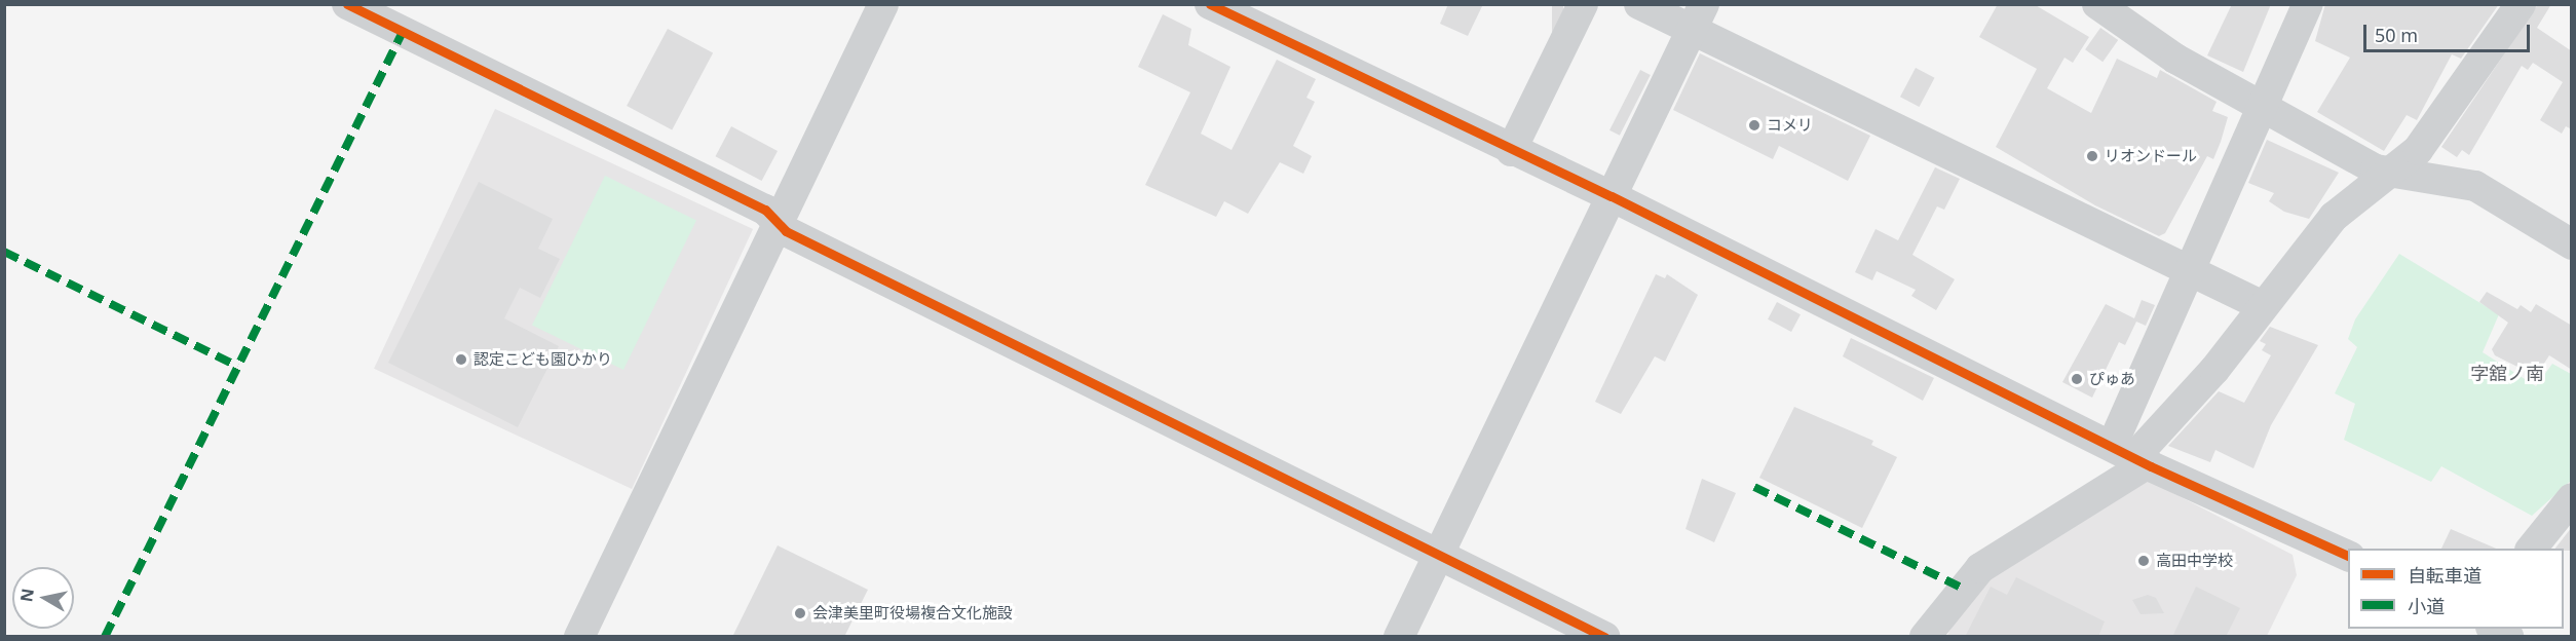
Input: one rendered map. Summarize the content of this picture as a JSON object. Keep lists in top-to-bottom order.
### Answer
{
  "districts": ["字舘ノ南"],
  "places": [
    "コメリ",
    "リオンドール",
    "認定こども園ひかり",
    "ぴゅあ",
    "高田中学校",
    "会津美里町役場複合文化施設"
  ],
  "legend": ["自転車道", "小道"],
  "scale_bar": "50 m",
  "north": "left"
}
